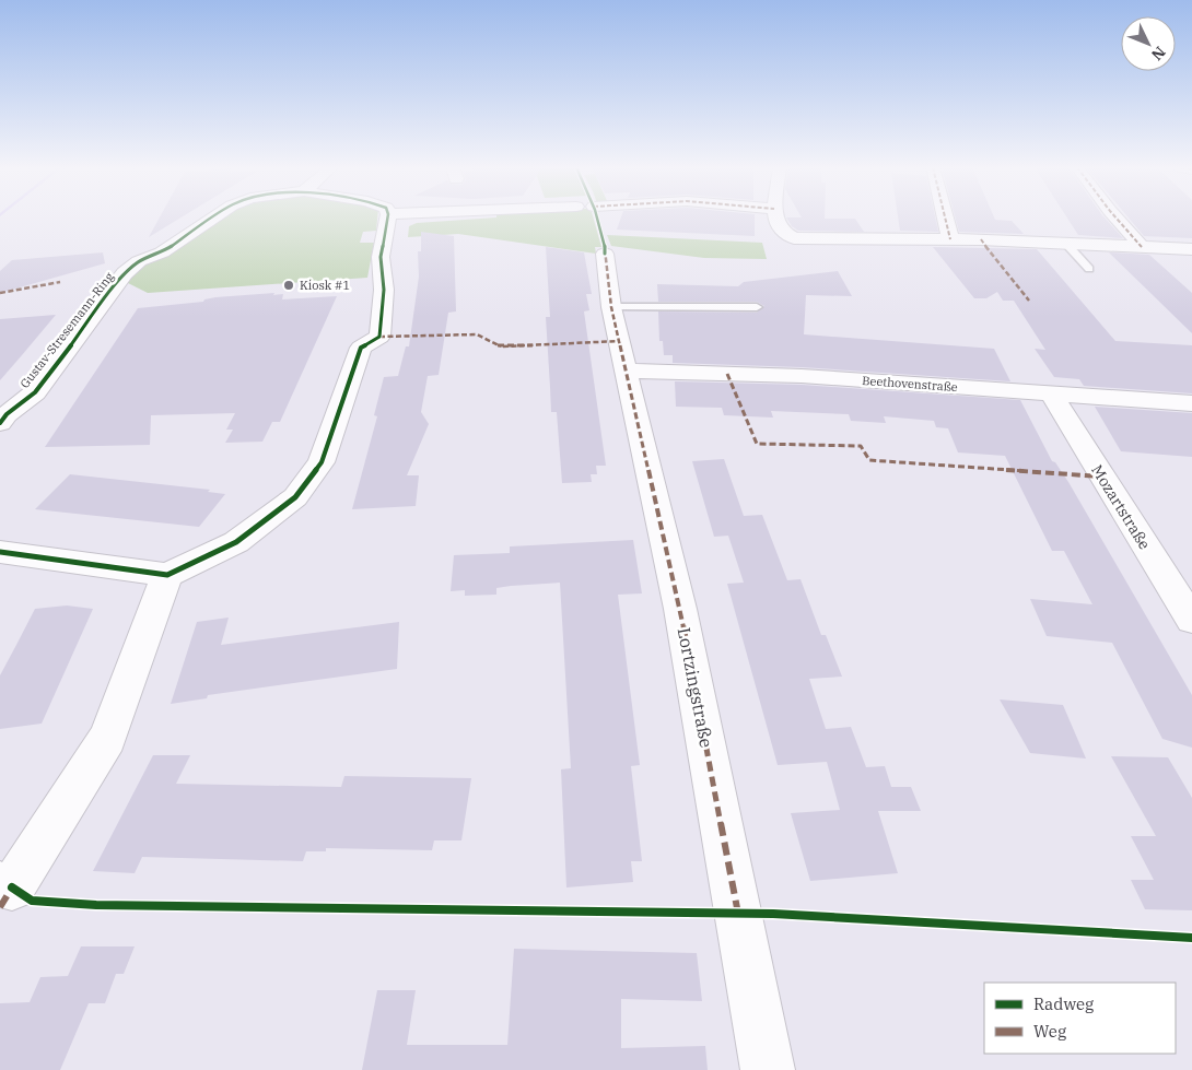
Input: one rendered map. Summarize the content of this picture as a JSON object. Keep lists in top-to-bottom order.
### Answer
{
  "streets": {
    "street": [
      "Gustav-Stresemann-Ring",
      "Beethovenstraße",
      "Mozartstraße",
      "Lortzingstraße"
    ]
  },
  "crossings": [
    ["Beethovenstraße", "Mozartstraße"],
    ["Beethovenstraße", "Lortzingstraße"]
  ],
  "places": ["Kiosk #1"],
  "legend": ["Radweg", "Weg"],
  "north": "bottom right"
}
